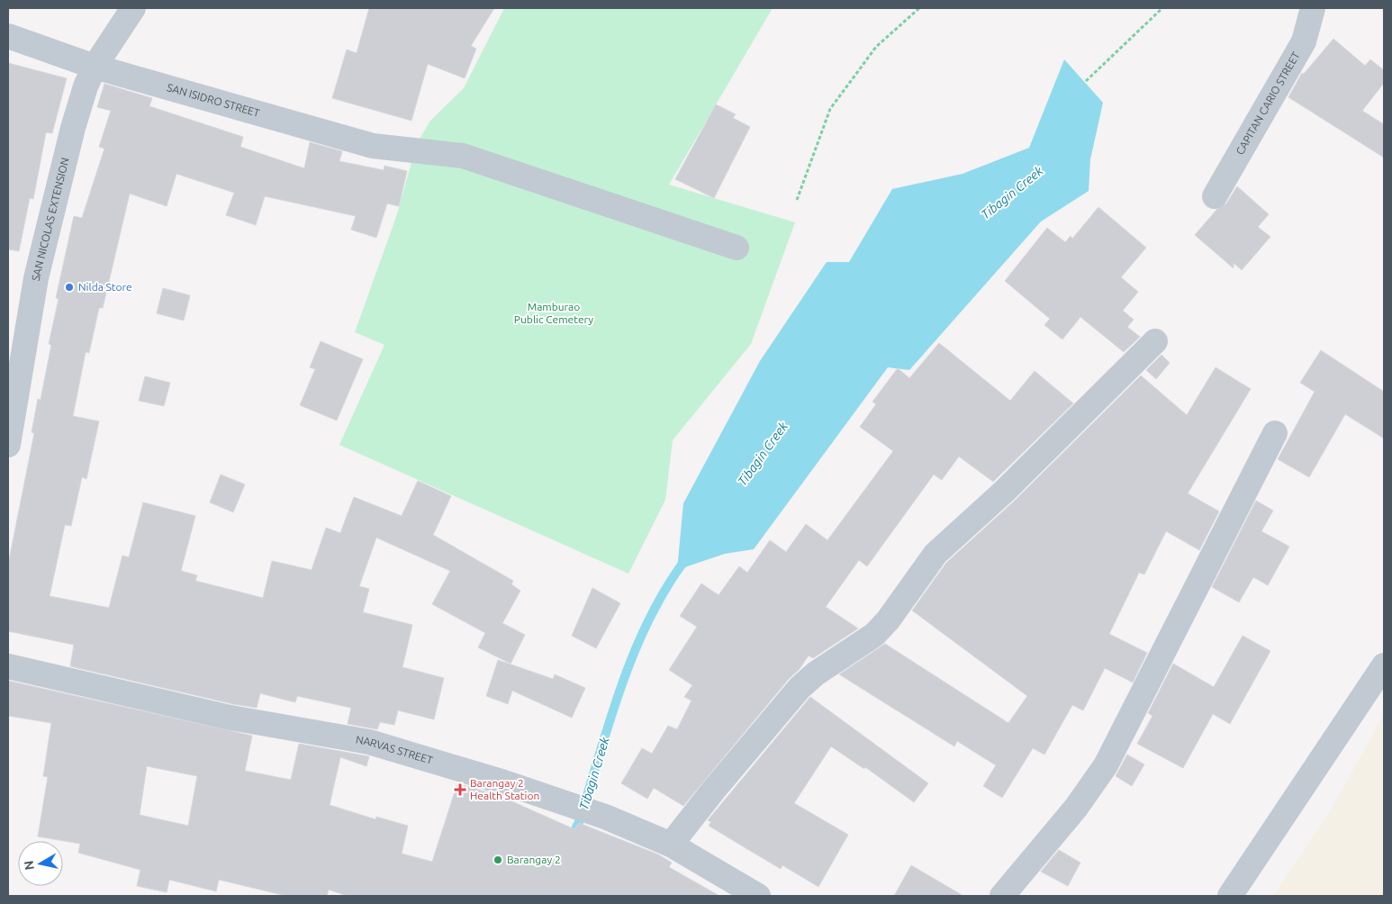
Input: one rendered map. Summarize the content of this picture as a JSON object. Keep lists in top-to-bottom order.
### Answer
{
  "streets": {
    "street": [
      "SAN ISIDRO STREET",
      "CAPITAN CARIO STREET",
      "SAN NICOLAS EXTENSION",
      "NARVAS STREET"
    ]
  },
  "crossings": [
    ["SAN ISIDRO STREET", "SAN NICOLAS EXTENSION"]
  ],
  "water": ["Tibagin Creek"],
  "parks": ["Mamburao Public Cemetery"],
  "places": {
    "other": ["Nilda Store", "Barangay 2"],
    "health": ["Barangay 2 Health Station"]
  },
  "north": "left"
}
